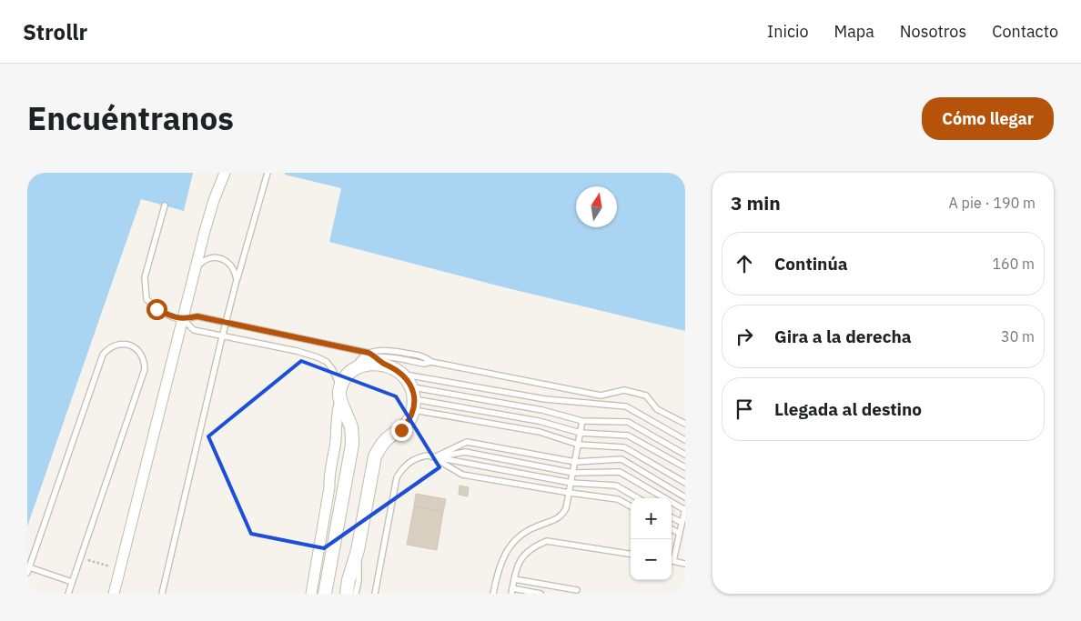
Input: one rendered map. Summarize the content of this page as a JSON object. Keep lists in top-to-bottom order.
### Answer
{
  "north": "top",
  "page": {
    "header": "Strollr",
    "nav": [
      "Inicio",
      "Mapa",
      "Nosotros",
      "Contacto"
    ],
    "title": "Encuéntranos",
    "buttons": "Cómo llegar",
    "heading": ["3 min", "A pie · 190 m"],
    "list": [
      ["Continúa", "160 m"],
      ["Gira a la derecha", "30 m"],
      "Llegada al destino"
    ],
    "map_buttons": ["+", "−"]
  }
}
